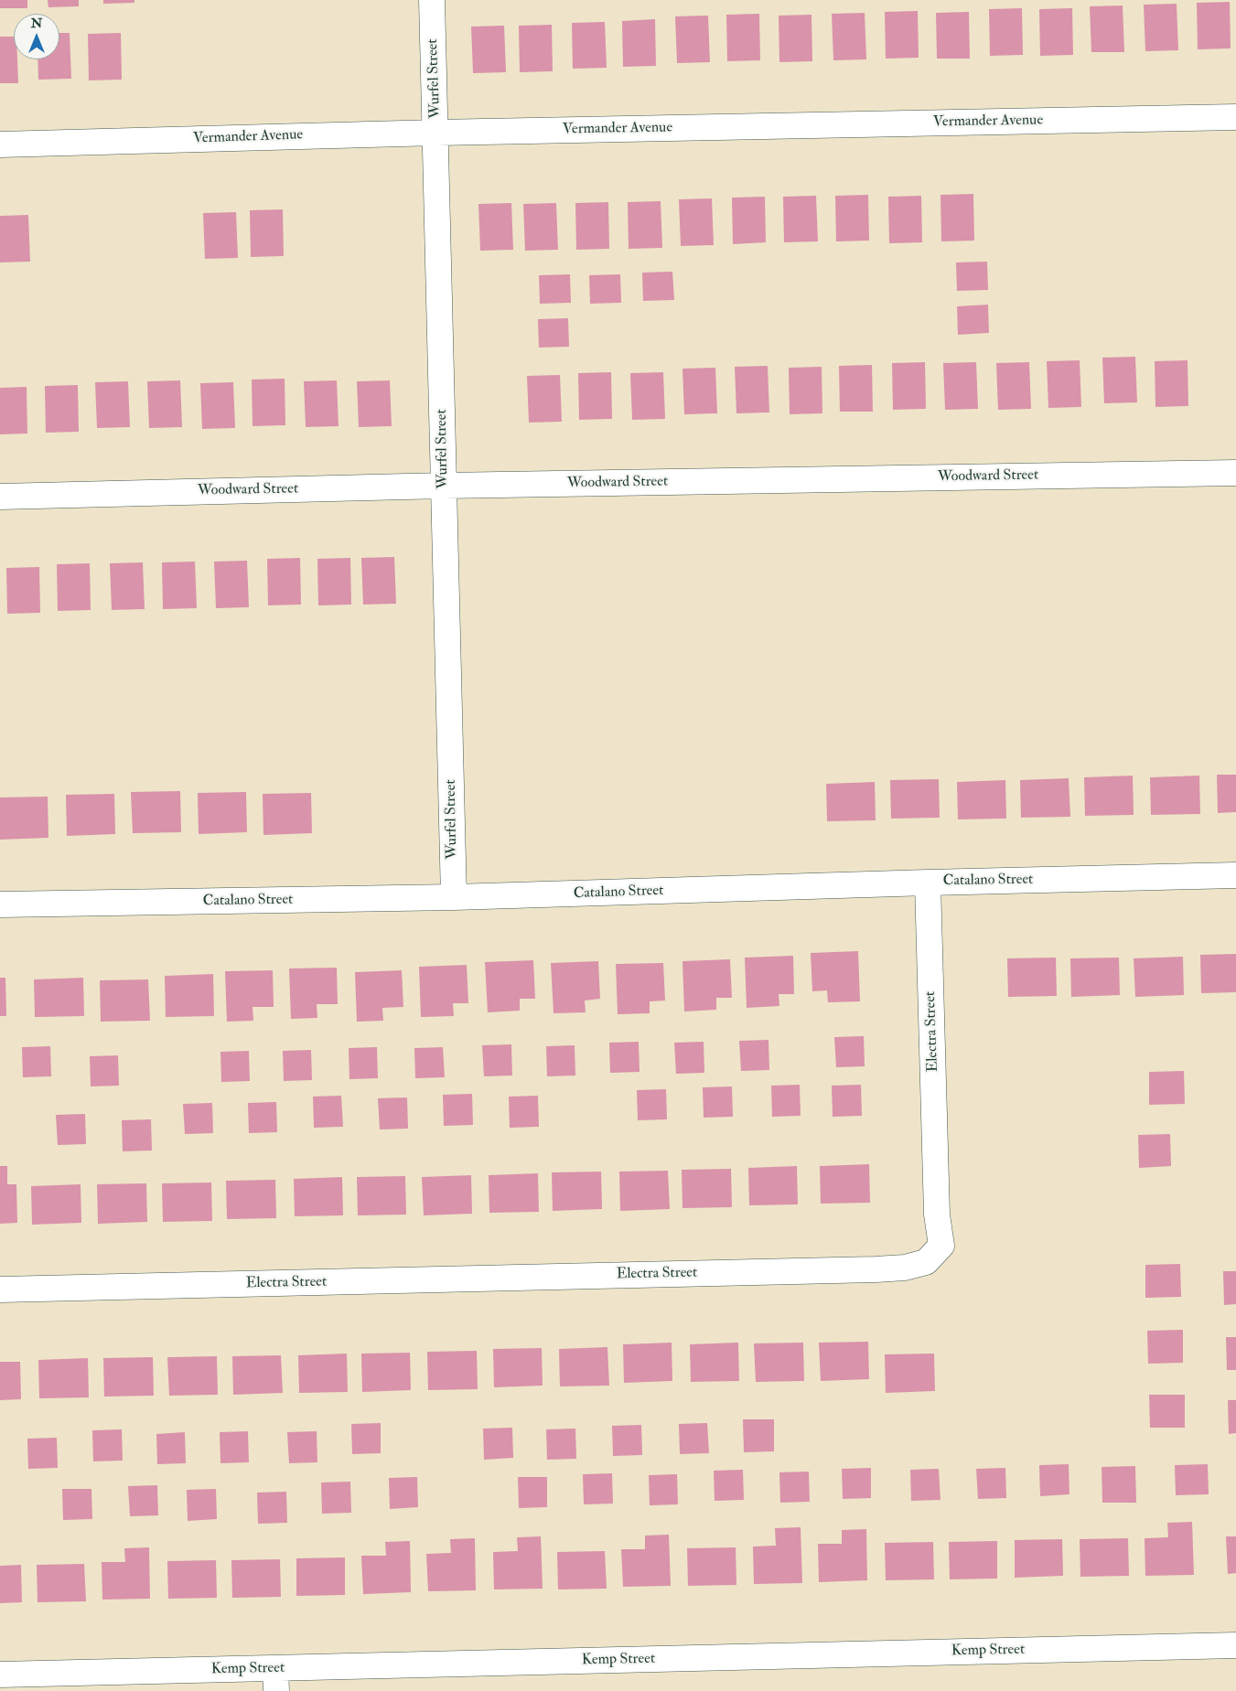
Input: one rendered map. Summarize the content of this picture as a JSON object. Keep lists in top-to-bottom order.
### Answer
{
  "streets": {
    "street": [
      "Wurfel Street",
      "Vermander Avenue",
      "Woodward Street",
      "Catalano Street",
      "Electra Street",
      "Kemp Street"
    ]
  },
  "crossings": [
    ["Wurfel Street", "Vermander Avenue"],
    ["Wurfel Street", "Woodward Street"],
    ["Wurfel Street", "Catalano Street"],
    ["Catalano Street", "Electra Street"]
  ],
  "north": "top"
}
